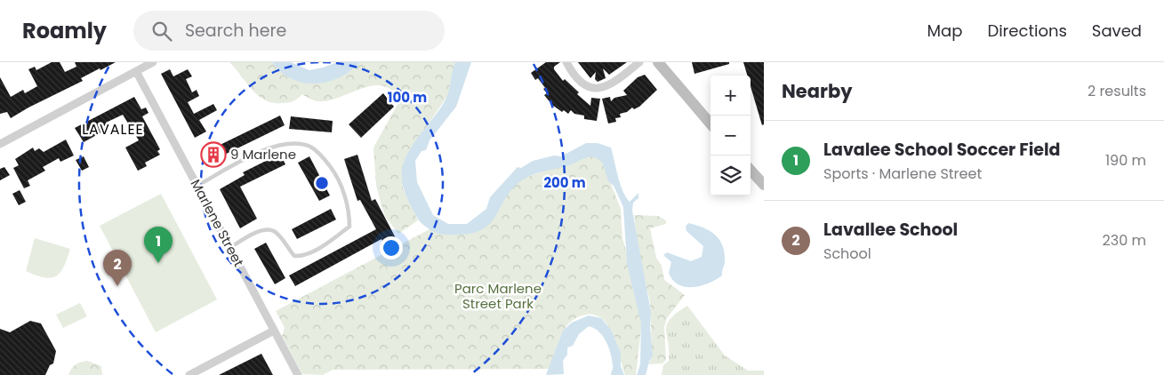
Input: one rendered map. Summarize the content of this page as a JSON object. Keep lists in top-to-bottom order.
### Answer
{
  "streets": {
    "street": ["Marlene Street"]
  },
  "districts": ["LAVALEE"],
  "parks": ["Parc Marlene Street Park"],
  "places": {
    "building": ["9 Marlene"]
  },
  "page": {
    "header": "Roamly",
    "search": "Search here",
    "nav": ["Map", "Directions", "Saved"],
    "heading": ["Nearby", "2 results"],
    "map_buttons": ["+", "−"],
    "list": [
      {
        "mark": "1",
        "name": "Lavalee School Soccer Field",
        "note": "Sports · Marlene Street",
        "value": "190 m"
      },
      {
        "mark": "2",
        "name": "Lavallee School",
        "note": "School",
        "value": "230 m"
      }
    ],
    "pins": ["1", "2"]
  },
  "rings": ["100 m", "200 m"]
}
